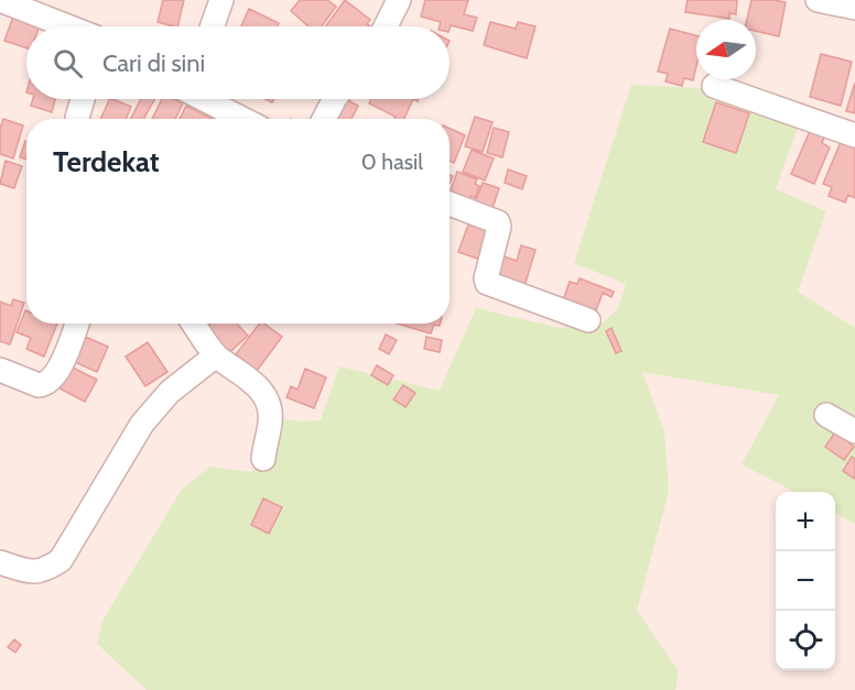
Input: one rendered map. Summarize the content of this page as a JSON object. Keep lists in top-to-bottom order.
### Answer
{
  "north": "left",
  "page": {
    "search": "Cari di sini",
    "heading": ["Terdekat", "0 hasil"],
    "map_buttons": ["+", "−"]
  }
}
